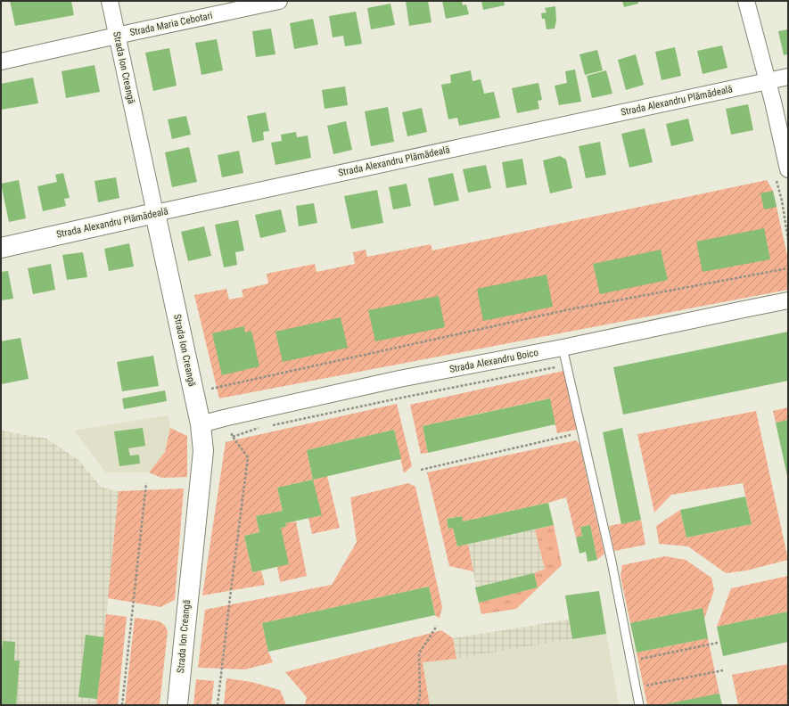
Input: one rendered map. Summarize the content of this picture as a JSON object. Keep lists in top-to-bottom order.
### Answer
{
  "streets": {
    "street": [
      "Strada Maria Cebotari",
      "Strada Ion Creangă",
      "Strada Alexandru Plămădeală",
      "Strada Alexandru Boico"
    ]
  },
  "crossings": [
    ["Strada Maria Cebotari", "Strada Ion Creangă"],
    ["Strada Ion Creangă", "Strada Alexandru Plămădeală"],
    ["Strada Ion Creangă", "Strada Alexandru Boico"]
  ]
}
